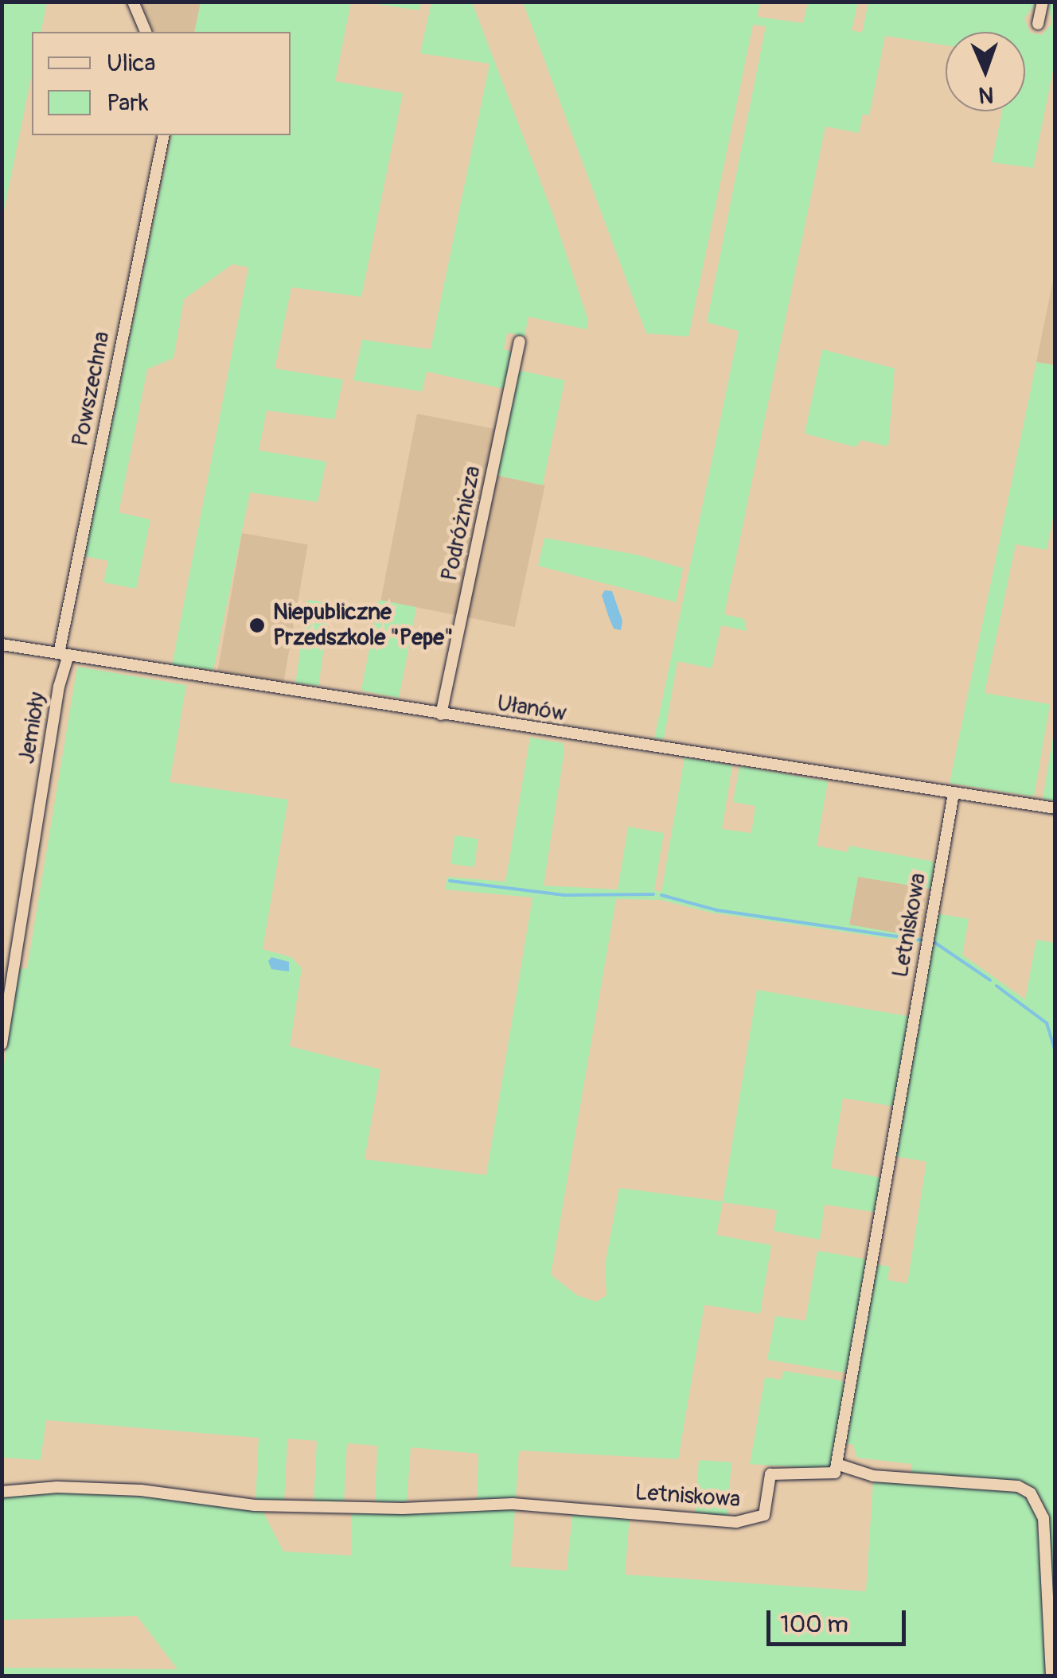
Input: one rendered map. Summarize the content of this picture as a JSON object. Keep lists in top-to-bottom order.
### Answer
{
  "streets": {
    "street": [
      "Powszechna",
      "Podróżnicza",
      "Ułanów",
      "Jemioły",
      "Letniskowa"
    ]
  },
  "crossings": [
    ["Powszechna", "Ułanów"],
    ["Powszechna", "Jemioły"],
    ["Podróżnicza", "Ułanów"],
    ["Ułanów", "Jemioły"],
    ["Ułanów", "Letniskowa"]
  ],
  "places": ["Niepubliczne Przedszkole \"Pepe\""],
  "legend": ["Ulica", "Park"],
  "scale_bar": "100 m",
  "north": "bottom"
}
